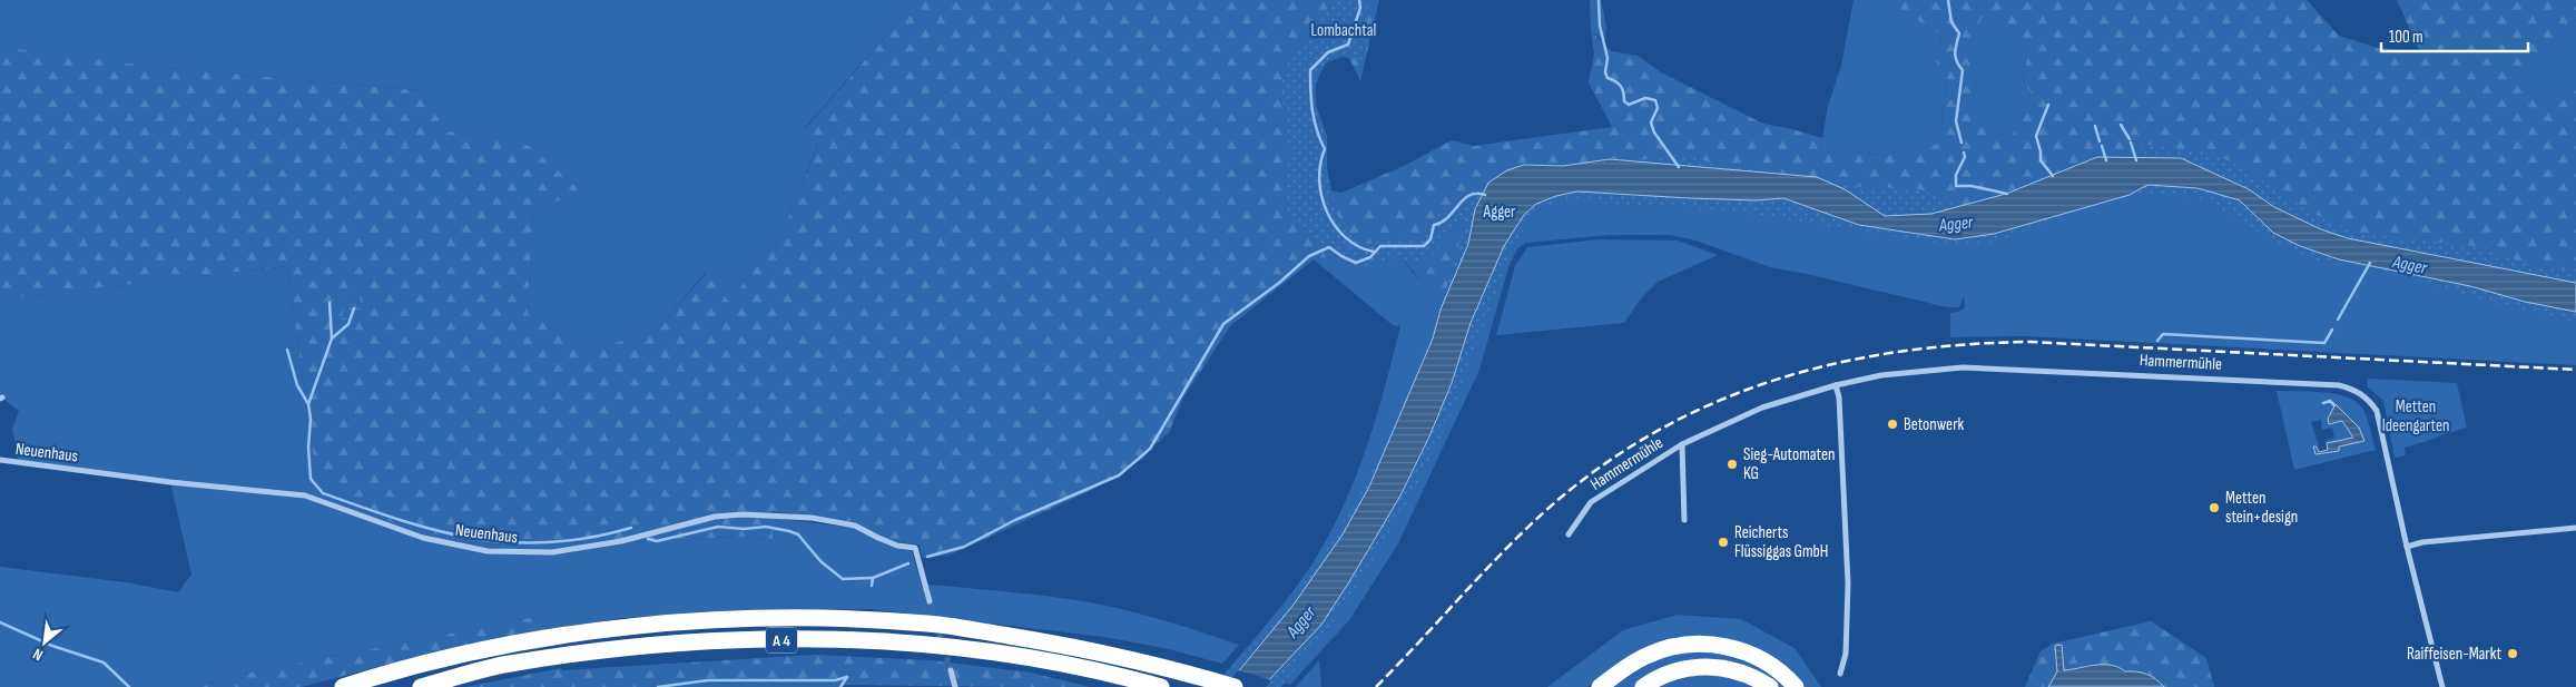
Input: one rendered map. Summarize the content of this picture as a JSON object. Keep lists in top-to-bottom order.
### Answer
{
  "streets": {
    "highway": ["A 4"],
    "street": ["Hammermühle", "Neuenhaus"]
  },
  "water": ["Agger"],
  "parks": ["Lombachtal", "Agger", "Metten Ideengarten"],
  "places": [
    "Betonwerk",
    "Sieg-Automaten KG",
    "Metten stein+design",
    "Reicherts Flüssiggas GmbH",
    "Raiffeisen-Markt"
  ],
  "scale_bar": "100 m",
  "north": "bottom left"
}
